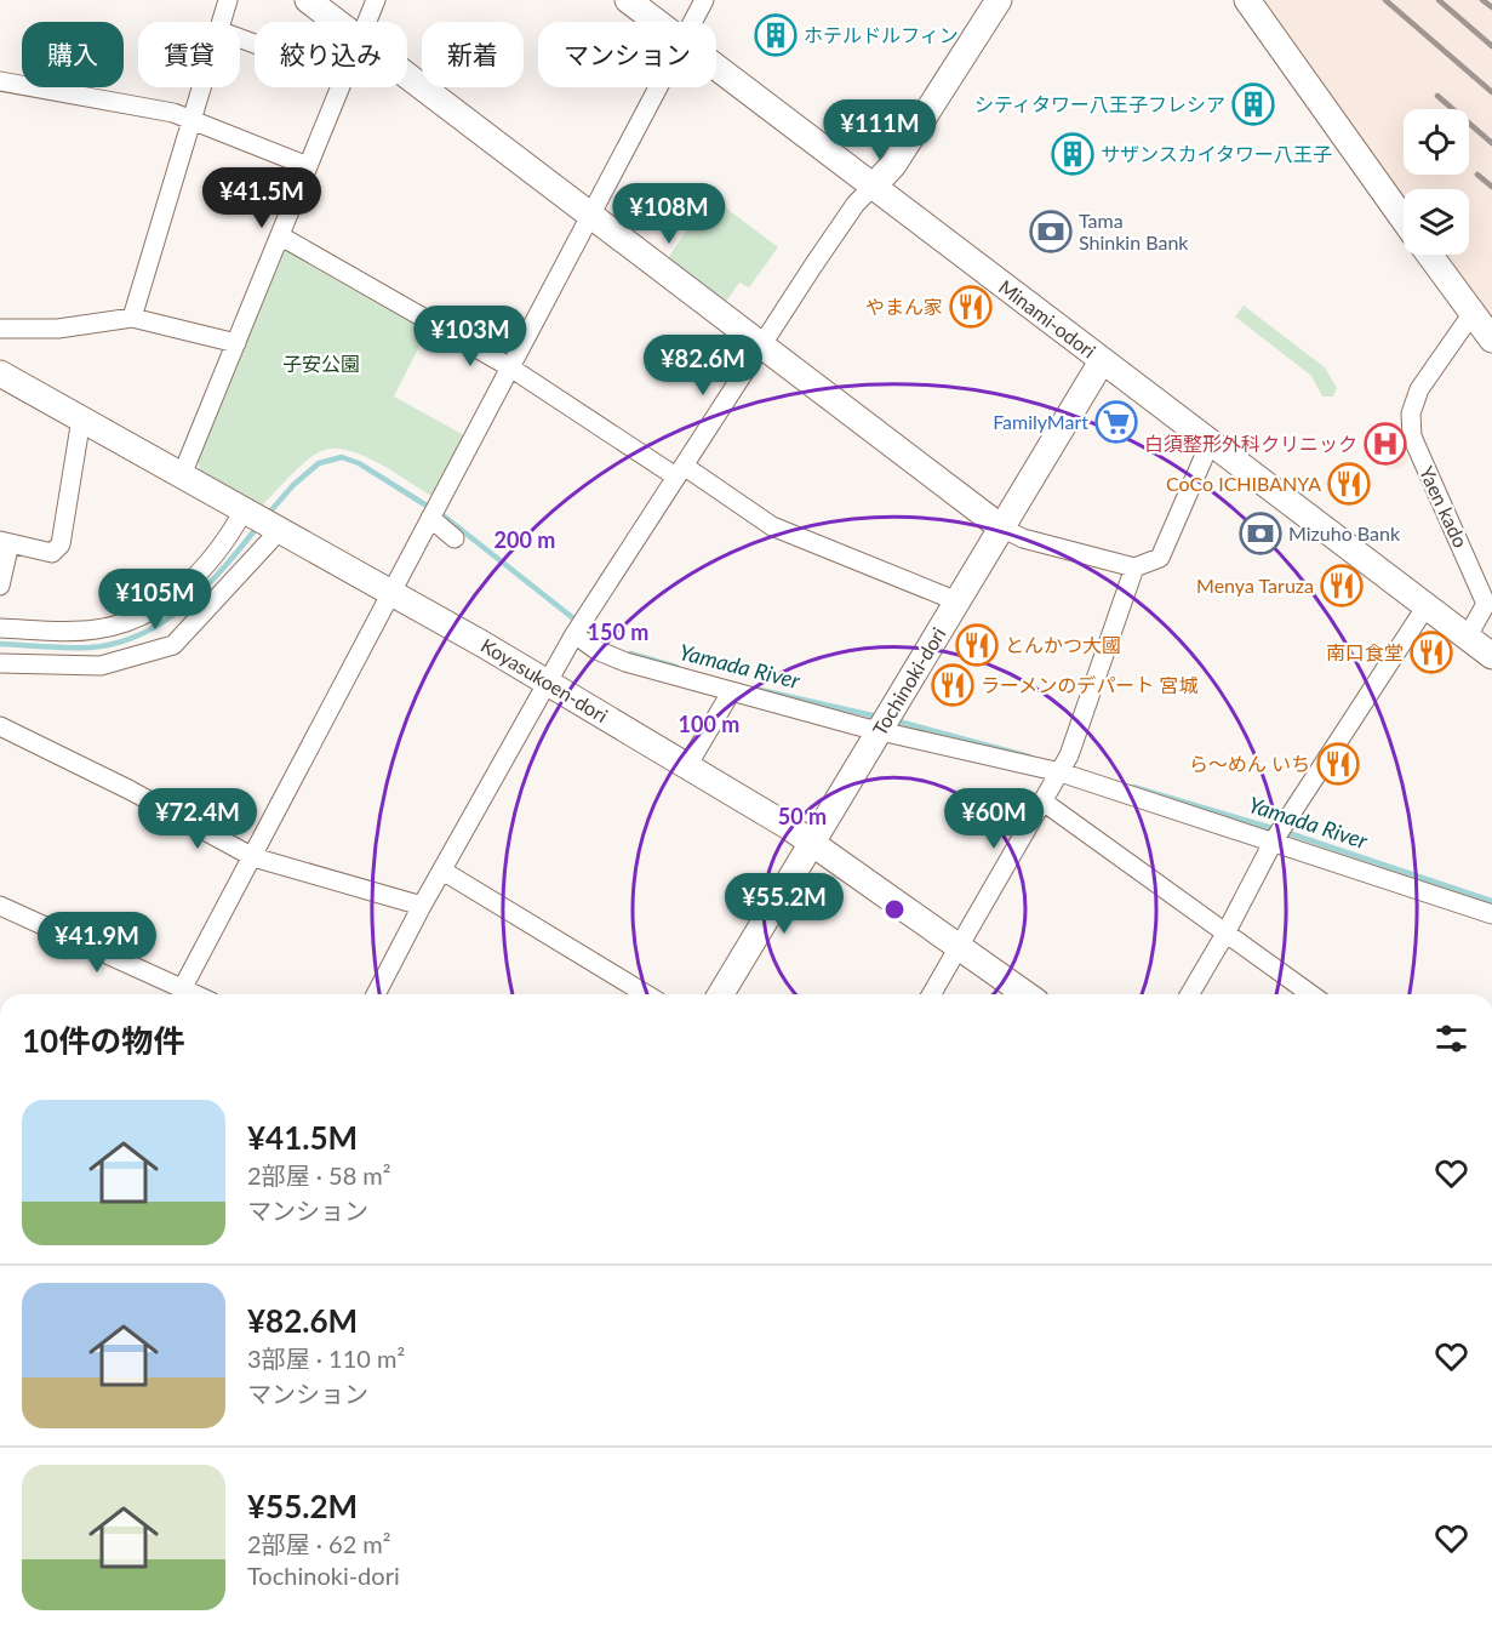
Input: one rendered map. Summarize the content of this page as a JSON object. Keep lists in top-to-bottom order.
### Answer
{
  "streets": {
    "street": [
      "Minami-odori",
      "Yaen kado",
      "Koyasukoen-dori",
      "Tochinoki-dori"
    ]
  },
  "crossings": [
    ["Minami-odori", "Yaen kado"],
    ["Minami-odori", "Tochinoki-dori"],
    ["Koyasukoen-dori", "Tochinoki-dori"]
  ],
  "water": ["Yamada River"],
  "parks": ["子安公園"],
  "places": {
    "building": ["ホテルドルフィン", "シティタワー八王子フレシア", "サザンスカイタワー八王子"],
    "bank": ["Tama Shinkin Bank", "Mizuho Bank"],
    "restaurant": [
      "やまん家",
      "CoCo ICHIBANYA",
      "Menya Taruza",
      "とんかつ大國",
      "南口食堂",
      "ラーメンのデパート 宮城",
      "ら～めん いち"
    ],
    "supermarket": ["FamilyMart"],
    "hospital": ["白須整形外科クリニック"]
  },
  "page": {
    "chip": [
      "購入",
      "賃貸",
      "絞り込み",
      "新着",
      "マンション"
    ],
    "price": [
      "¥111M",
      "¥41.5M",
      "¥108M",
      "¥103M",
      "¥82.6M",
      "¥105M",
      "¥72.4M",
      "¥60M",
      "¥55.2M",
      "¥41.9M"
    ],
    "heading": "10件の物件",
    "list": [
      {
        "name": "¥41.5M",
        "note": "2部屋 · 58 m² · マンション"
      },
      {
        "name": "¥82.6M",
        "note": "3部屋 · 110 m² · マンション"
      },
      {
        "name": "¥55.2M",
        "note": "2部屋 · 62 m² · Tochinoki-dori"
      }
    ]
  },
  "rings": [
    "200 m",
    "150 m",
    "100 m",
    "50 m"
  ]
}
